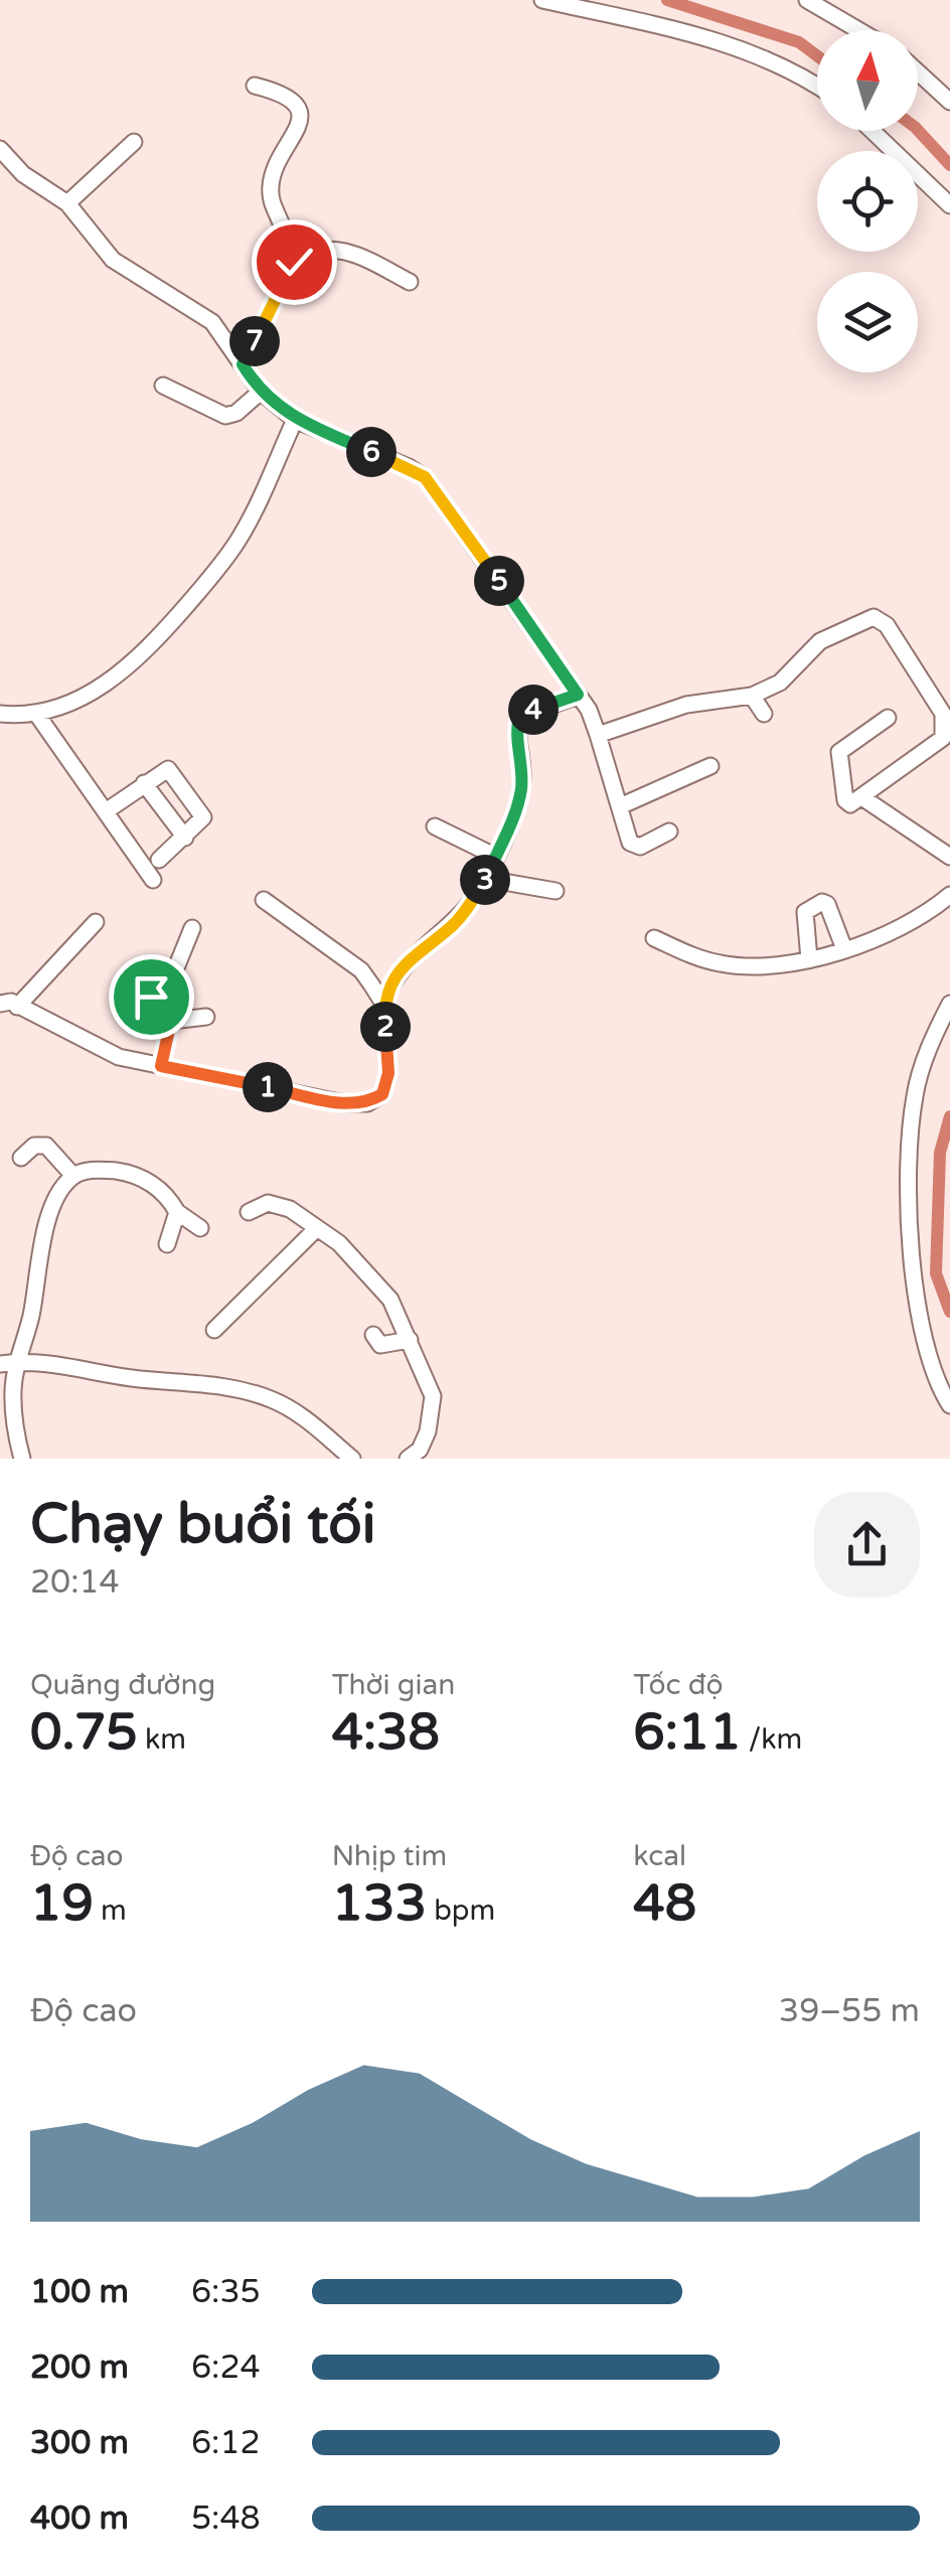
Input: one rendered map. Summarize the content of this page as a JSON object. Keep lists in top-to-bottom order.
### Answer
{
  "north": "top",
  "page": {
    "pins": [
      "7",
      "6",
      "5",
      "4",
      "3",
      "2",
      "1"
    ],
    "heading": ["Chạy buổi tối", "20:14"],
    "stats": [
      ["Quãng đường", "0.75 km"],
      ["Thời gian", "4:38"],
      ["Tốc độ", "6:11 /km"],
      ["Độ cao", "19 m"],
      ["Nhịp tim", "133 bpm"],
      ["kcal", "48"]
    ],
    "chart": ["Độ cao", "39–55 m"],
    "list": [
      {
        "name": "100 m",
        "note": "6:35"
      },
      {
        "name": "200 m",
        "note": "6:24"
      },
      {
        "name": "300 m",
        "note": "6:12"
      },
      {
        "name": "400 m",
        "note": "5:48"
      }
    ]
  }
}
